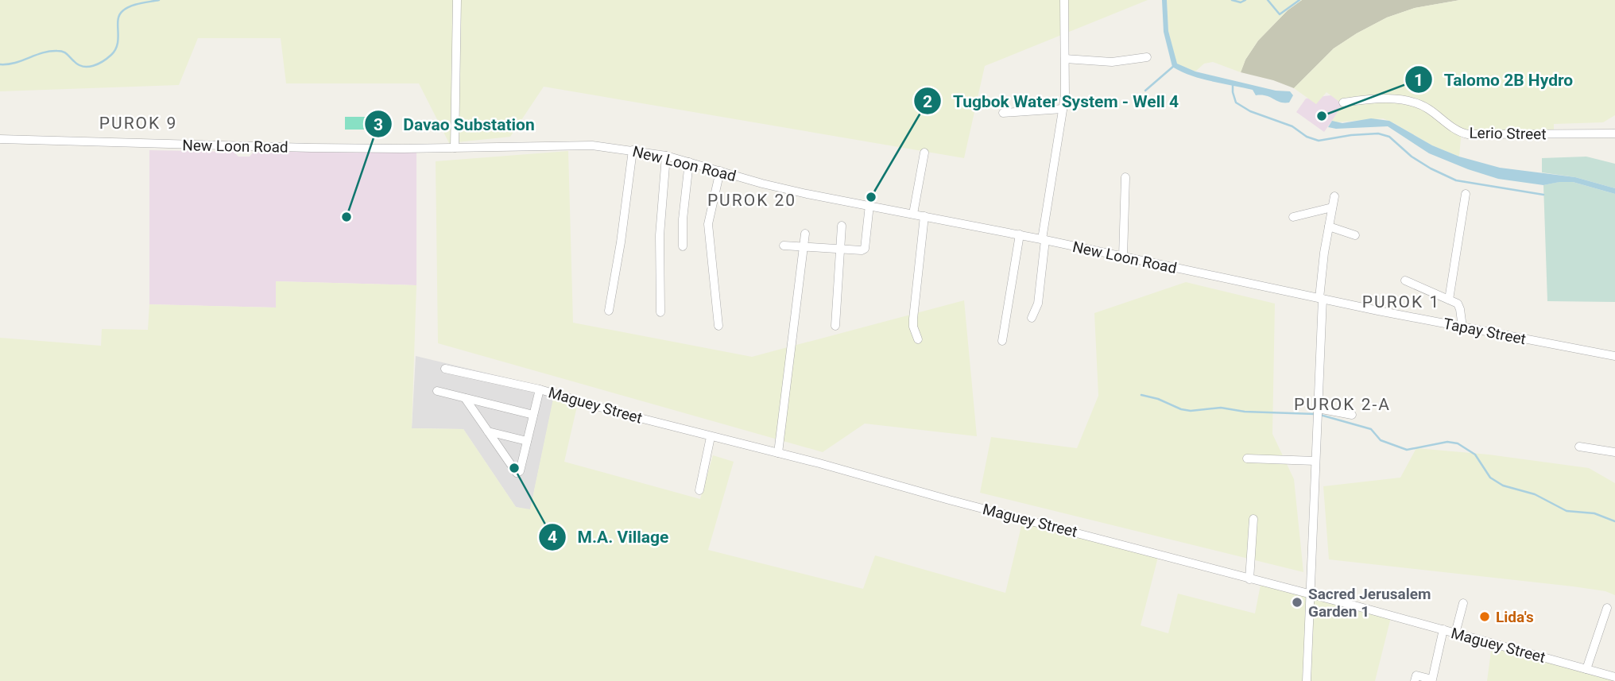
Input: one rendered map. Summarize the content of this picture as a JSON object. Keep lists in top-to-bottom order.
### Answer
{
  "streets": {
    "street": [
      "Lerio Street",
      "New Loon Road",
      "Tapay Street",
      "Maguey Street"
    ]
  },
  "crossings": [
    ["New Loon Road", "Tapay Street"]
  ],
  "districts": [
    "PUROK 9",
    "PUROK 20",
    "PUROK 1",
    "PUROK 2-A"
  ],
  "places": [
    "Talomo 2B Hydro",
    "Tugbok Water System - Well 4",
    "Davao Substation",
    "M.A. Village",
    "Sacred Jerusalem Garden 1",
    "Lida's"
  ]
}
